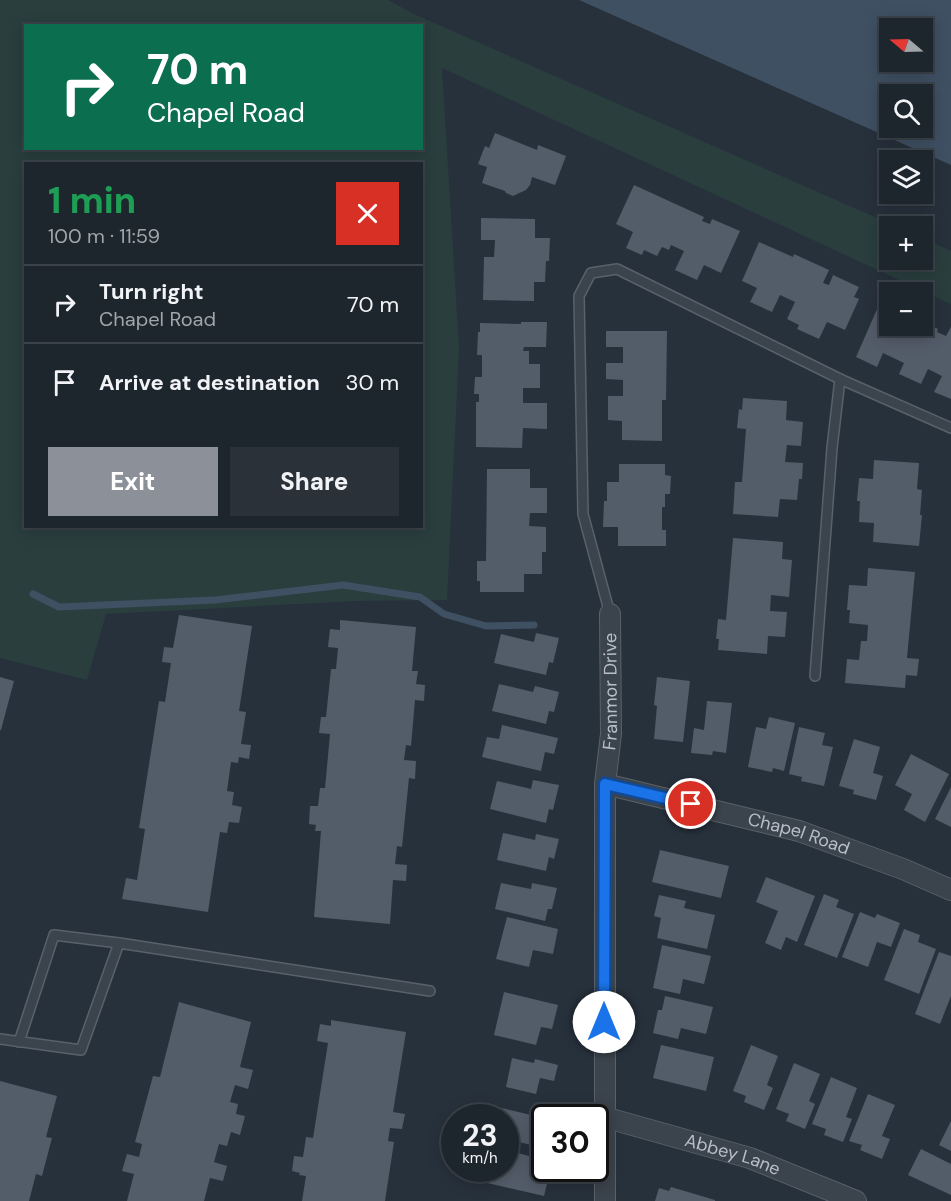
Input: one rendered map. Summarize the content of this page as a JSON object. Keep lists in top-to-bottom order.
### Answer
{
  "streets": {
    "street": ["Franmor Drive", "Chapel Road", "Abbey Lane"]
  },
  "crossings": [
    ["Franmor Drive", "Chapel Road"]
  ],
  "north": "left",
  "page": {
    "map_buttons": ["+", "−"],
    "turn": ["70 m", "Chapel Road"],
    "heading": ["1 min", "100 m · 11:59"],
    "list": [
      {
        "name": "Turn right",
        "note": "Chapel Road",
        "value": "70 m"
      },
      {
        "name": "Arrive at destination",
        "value": "30 m"
      }
    ],
    "buttons": ["Exit", "Share"],
    "speed": "23 km/h",
    "limit": "30"
  }
}
